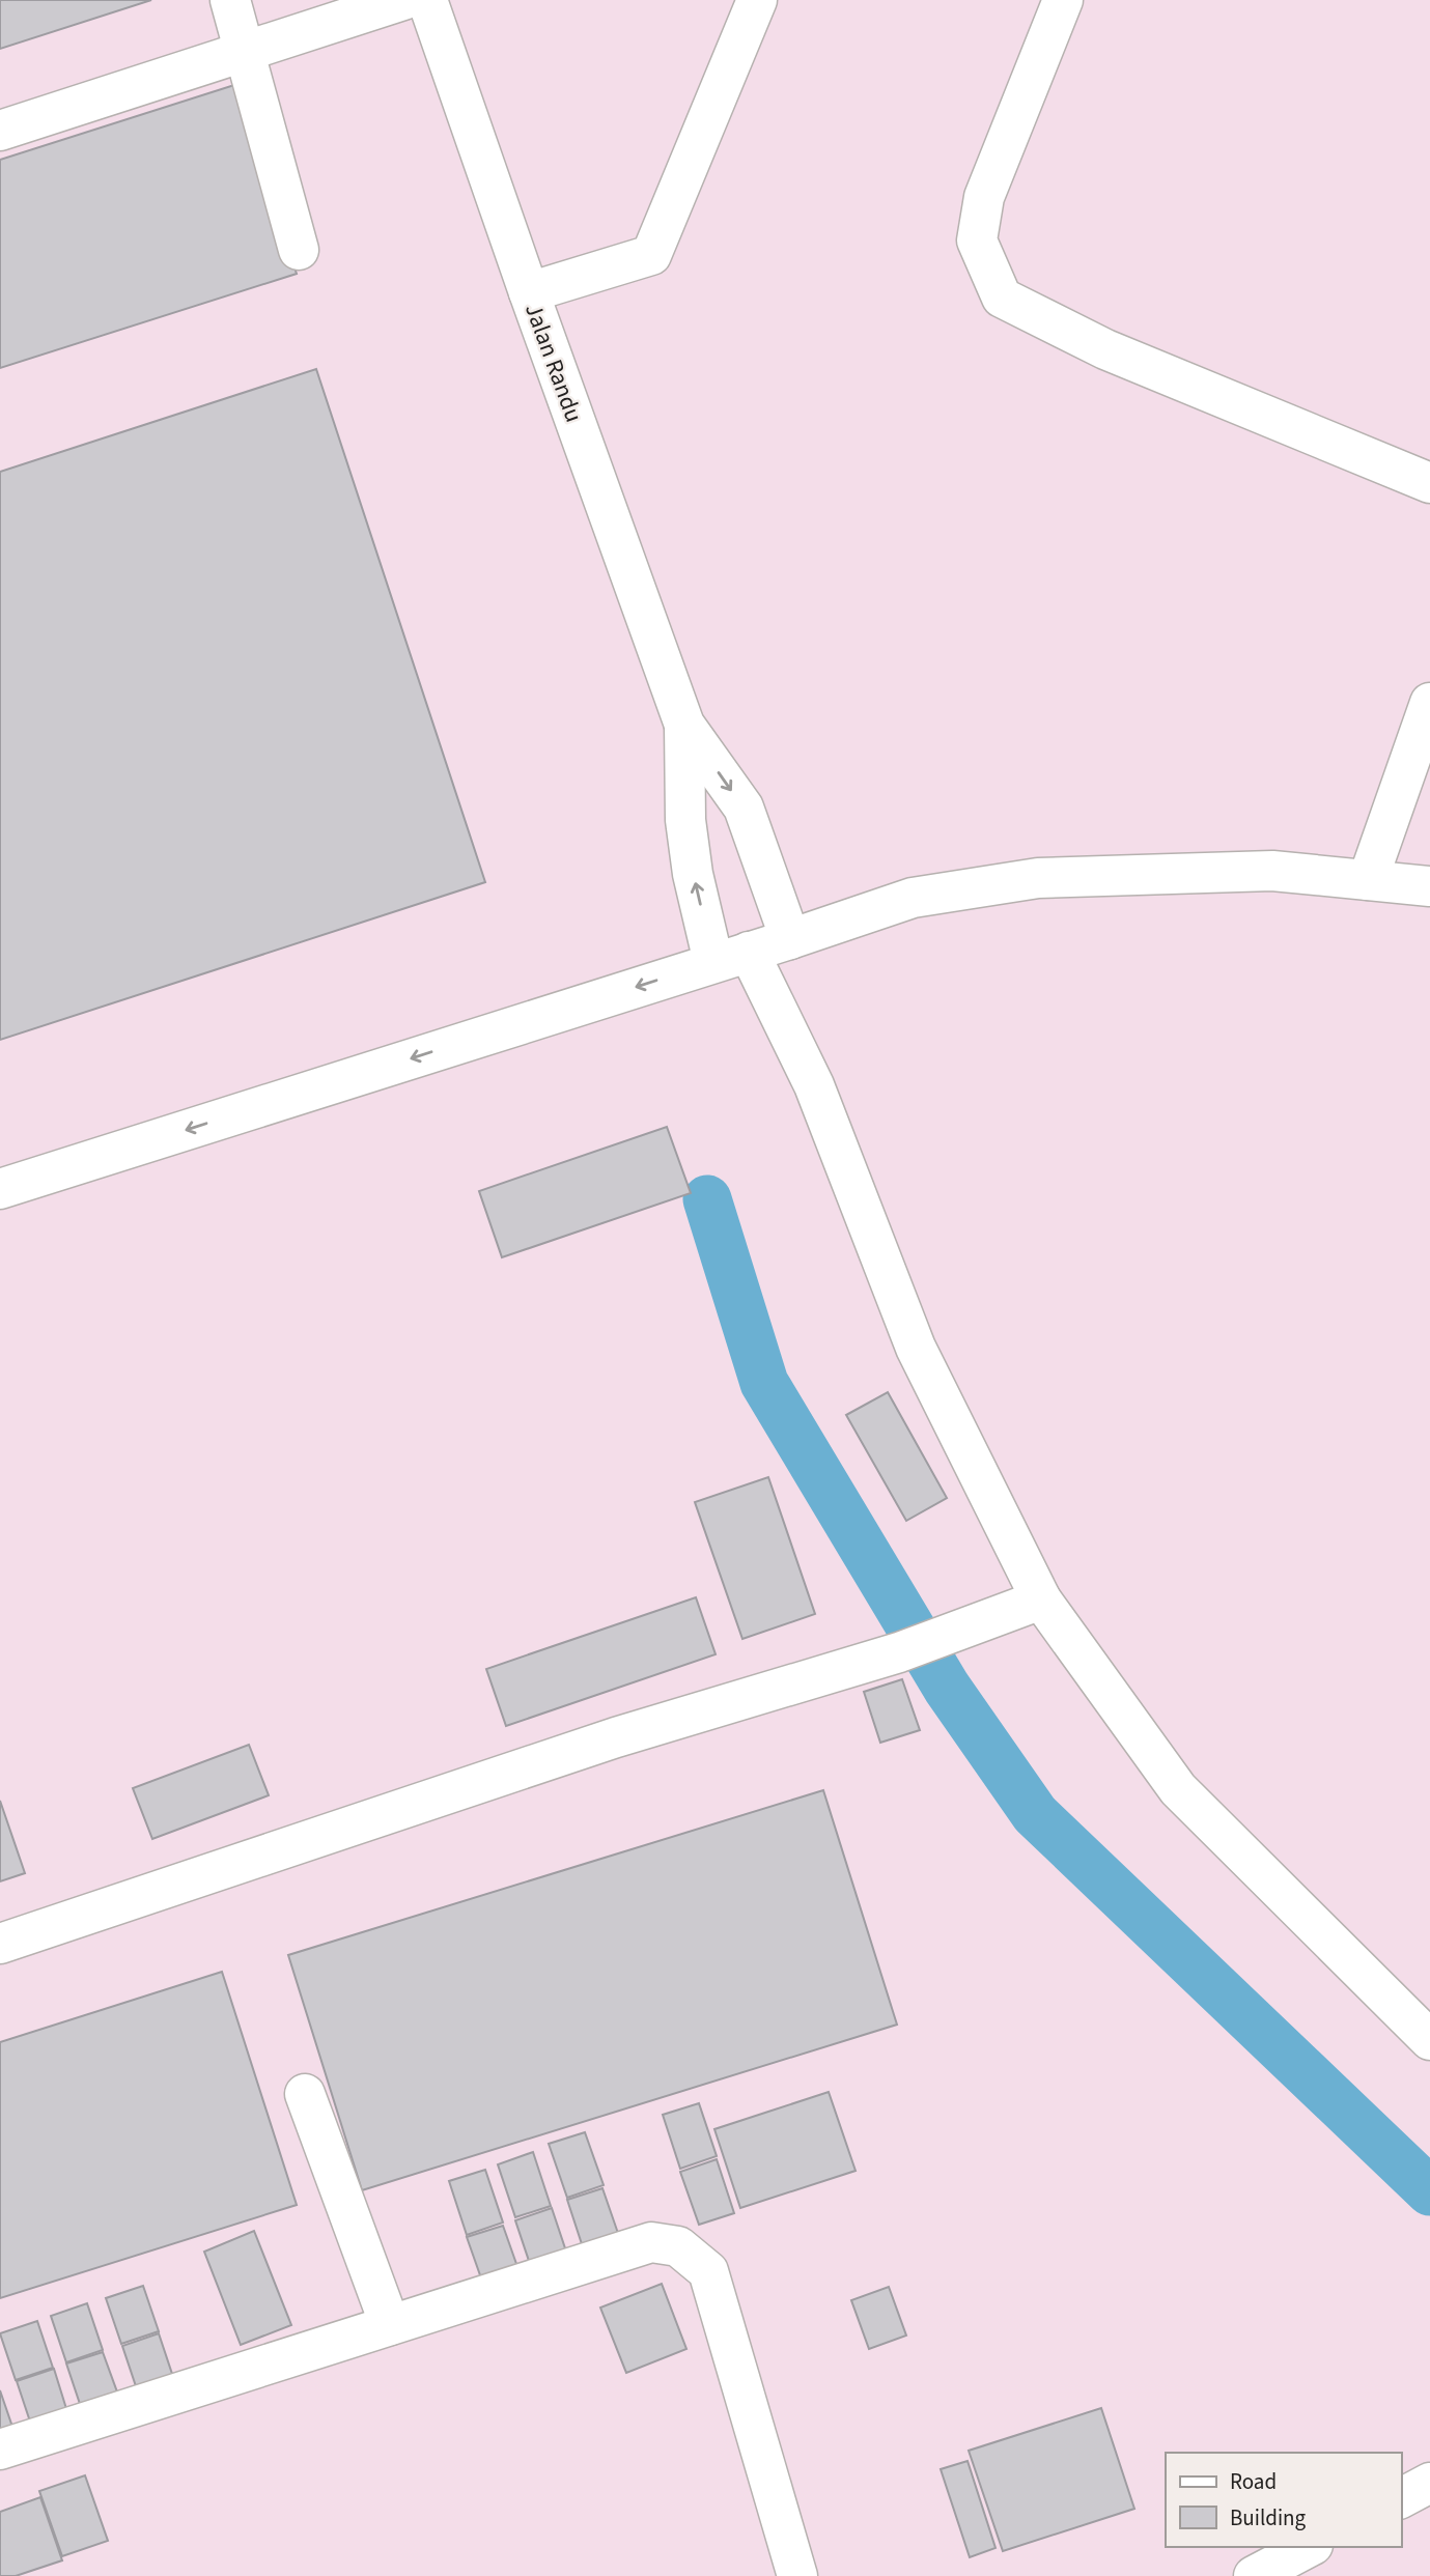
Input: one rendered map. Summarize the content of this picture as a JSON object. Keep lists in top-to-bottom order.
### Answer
{
  "streets": {
    "street": ["Jalan Randu"]
  },
  "legend": ["Road", "Building"]
}
